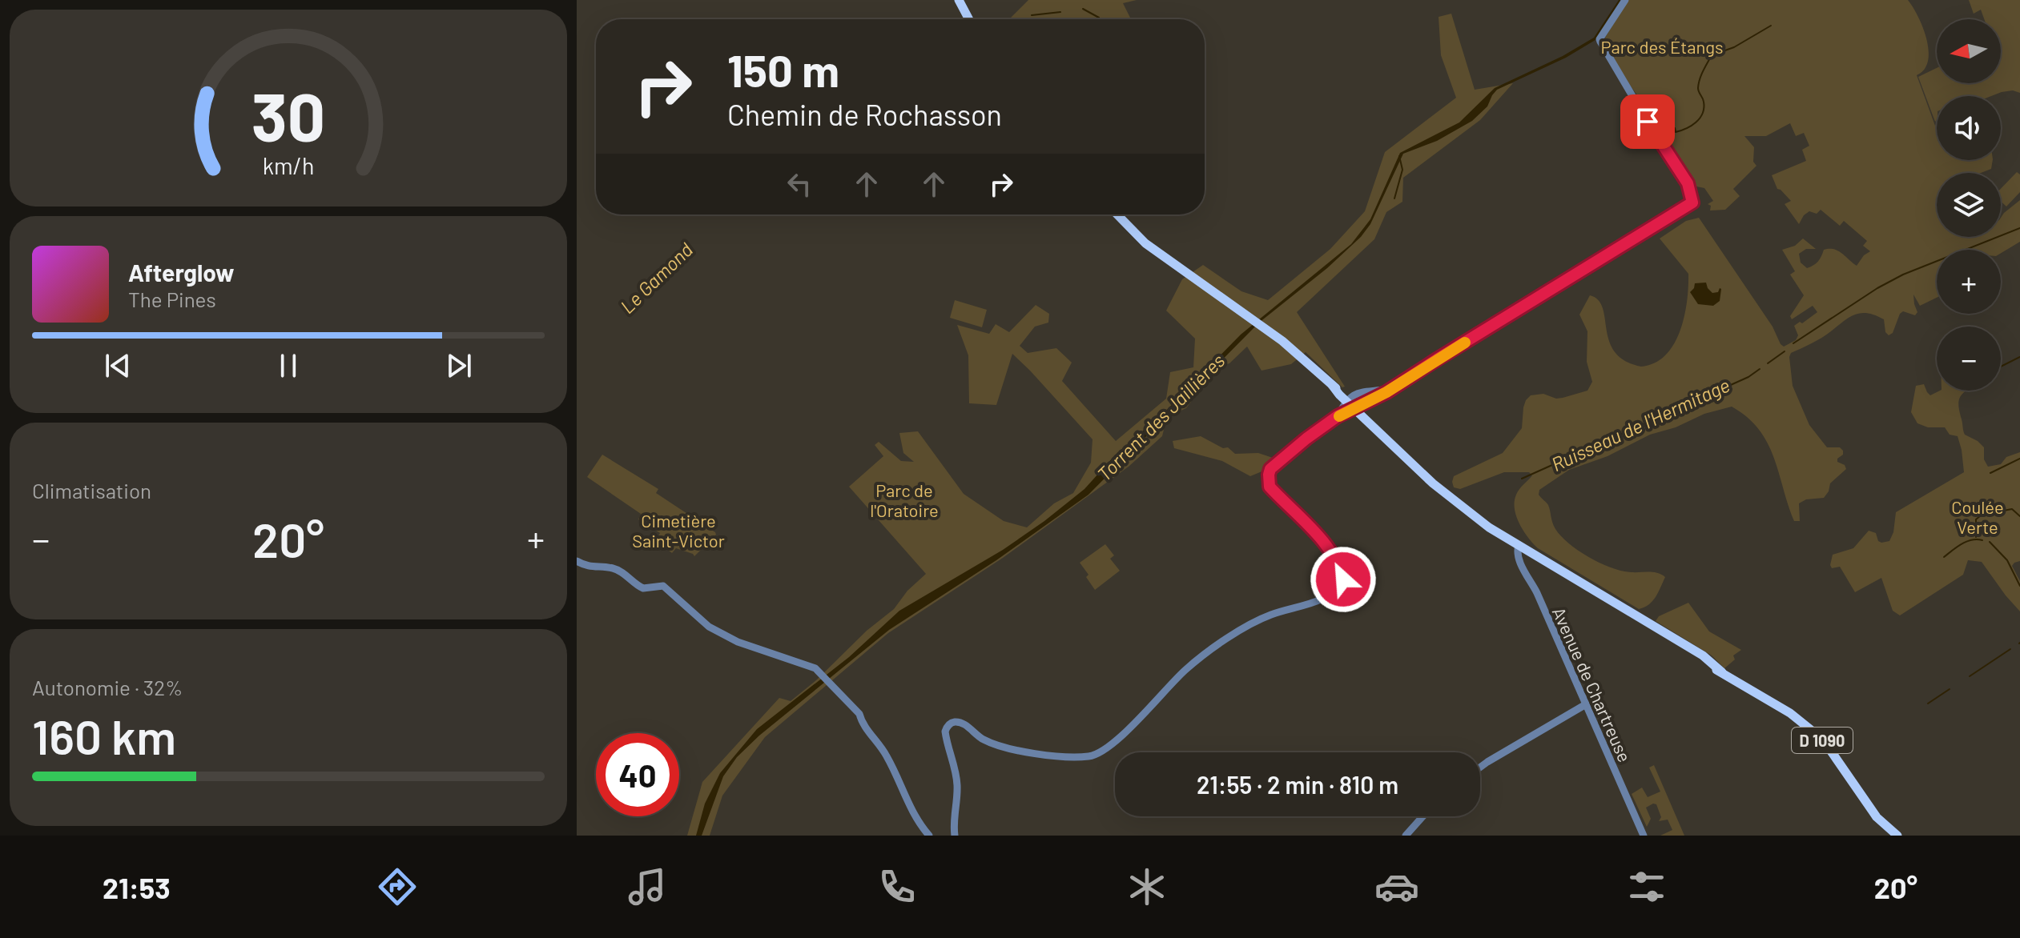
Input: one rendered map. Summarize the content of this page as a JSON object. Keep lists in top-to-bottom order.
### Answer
{
  "streets": {
    "main road": ["D 1090"],
    "street": ["Avenue de Chartreuse"]
  },
  "crossings": [
    ["Avenue de Chartreuse", "D 1090"]
  ],
  "water": ["Le Gamond", "Torrent des Jaillières", "Ruisseau de l'Hermitage"],
  "parks": [
    "Parc des Étangs",
    "Parc de l'Oratoire",
    "Coulée Verte",
    "Cimetière Saint-Victor"
  ],
  "north": "left",
  "page": {
    "map_buttons": ["+", "−"],
    "turn": ["150 m", "Chemin de Rochasson"],
    "song": ["Afterglow", "The Pines"],
    "tile": [
      "Climatisation",
      ["Autonomie · 32%", "160 km"]
    ],
    "heat": ["−", "20°", "+"],
    "limit": "40",
    "trip": "21:55 · 2 min · 810 m",
    "tabs": ["21:53", "20°"],
    "gauge": ["30", "km/h"]
  }
}
